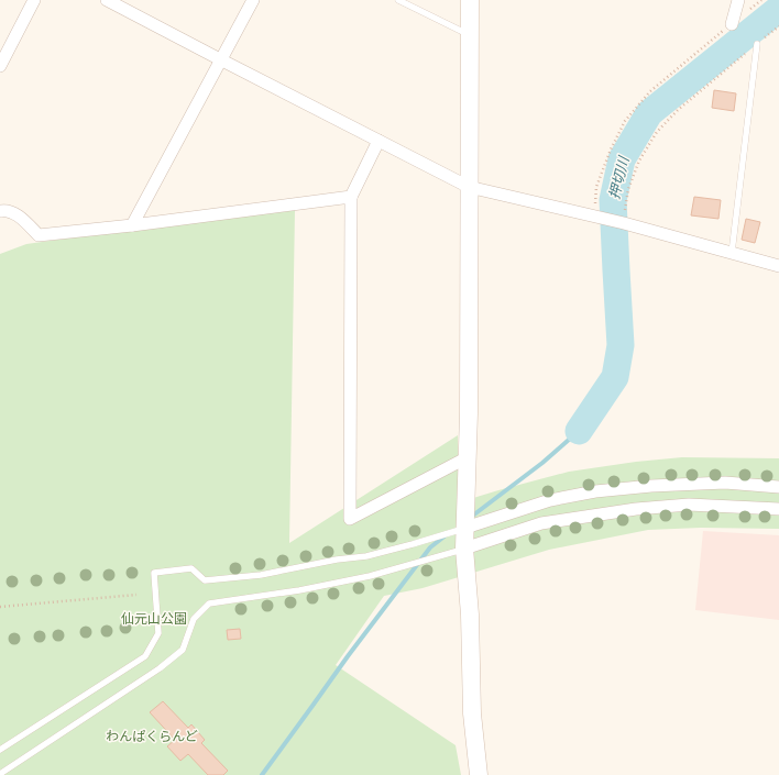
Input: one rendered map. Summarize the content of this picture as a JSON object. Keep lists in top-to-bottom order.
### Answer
{
  "water": ["押切川"],
  "parks": ["仙元山公園", "わんぱくらんど"]
}
